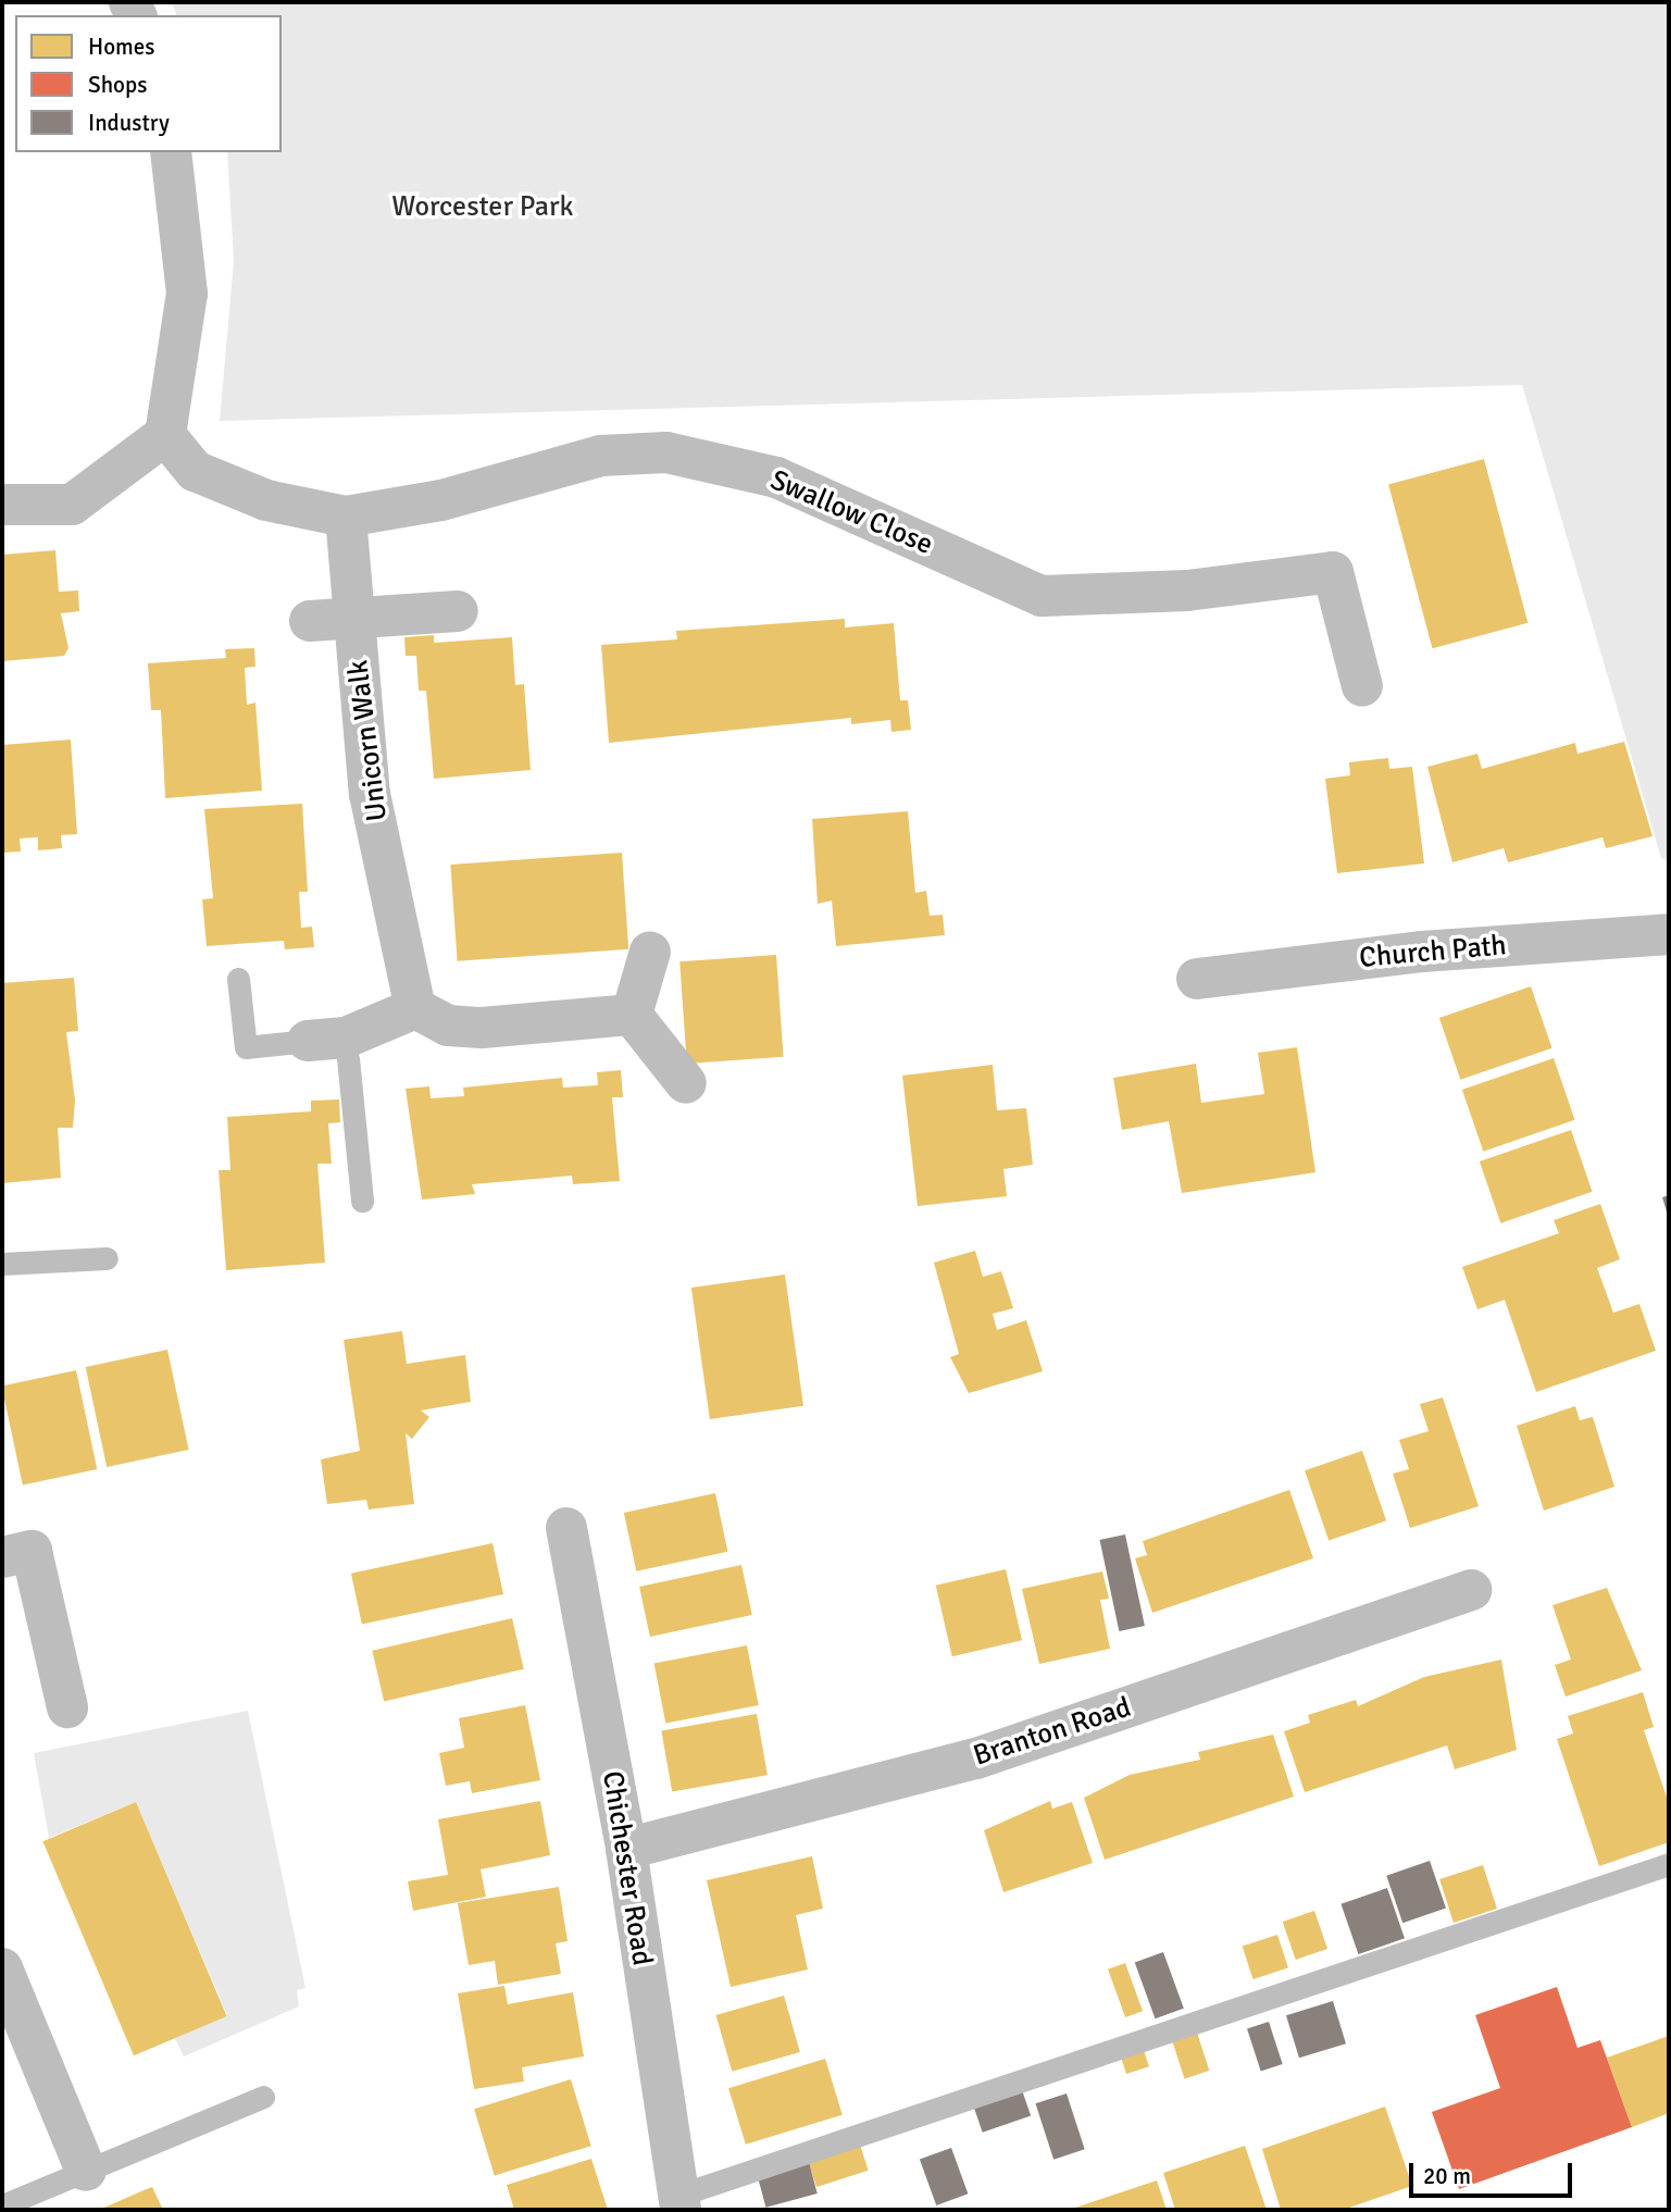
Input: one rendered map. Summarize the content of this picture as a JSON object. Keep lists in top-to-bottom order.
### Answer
{
  "streets": {
    "street": [
      "Swallow Close",
      "Unicorn Walk",
      "Church Path",
      "Branton Road",
      "Chichester Road"
    ]
  },
  "crossings": [
    ["Swallow Close", "Unicorn Walk"],
    ["Branton Road", "Chichester Road"]
  ],
  "parks": ["Worcester Park"],
  "legend": ["Homes", "Shops", "Industry"],
  "scale_bar": "20 m"
}
